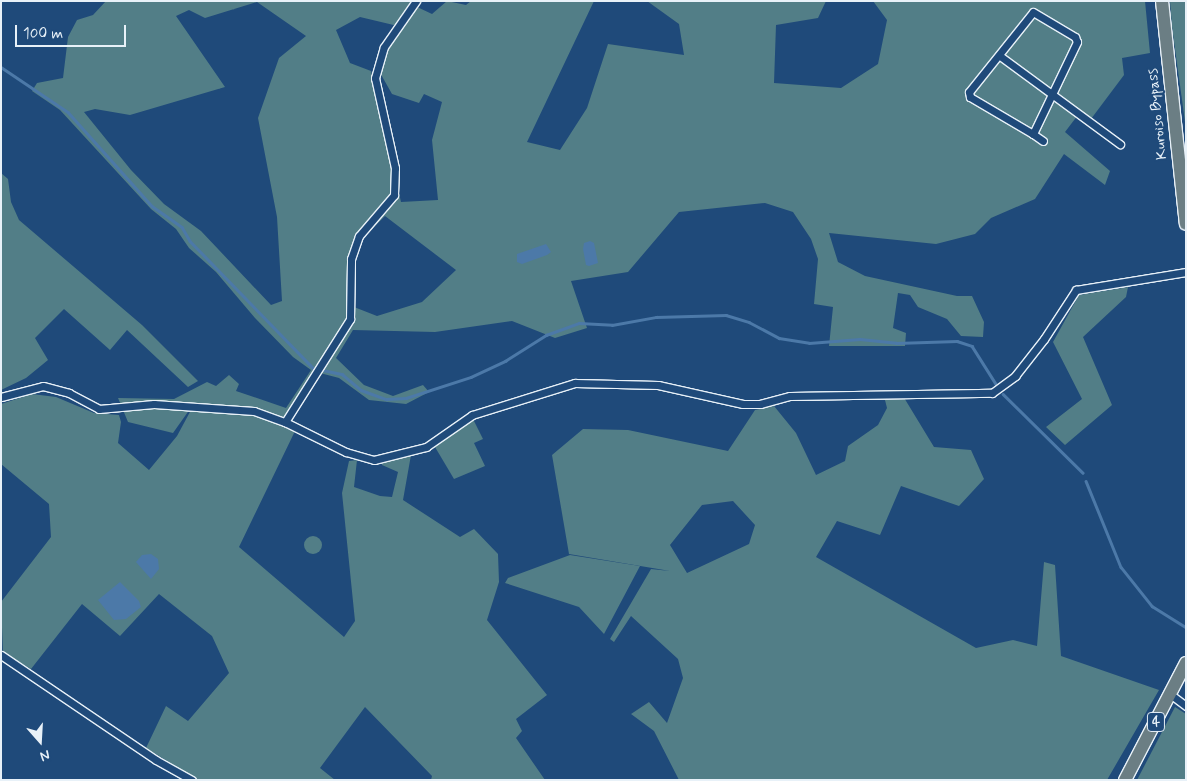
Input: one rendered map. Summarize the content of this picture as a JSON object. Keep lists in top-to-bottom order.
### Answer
{
  "streets": {
    "highway": ["Kuroiso Bypass", "4"]
  },
  "scale_bar": "100 m",
  "north": "bottom"
}
